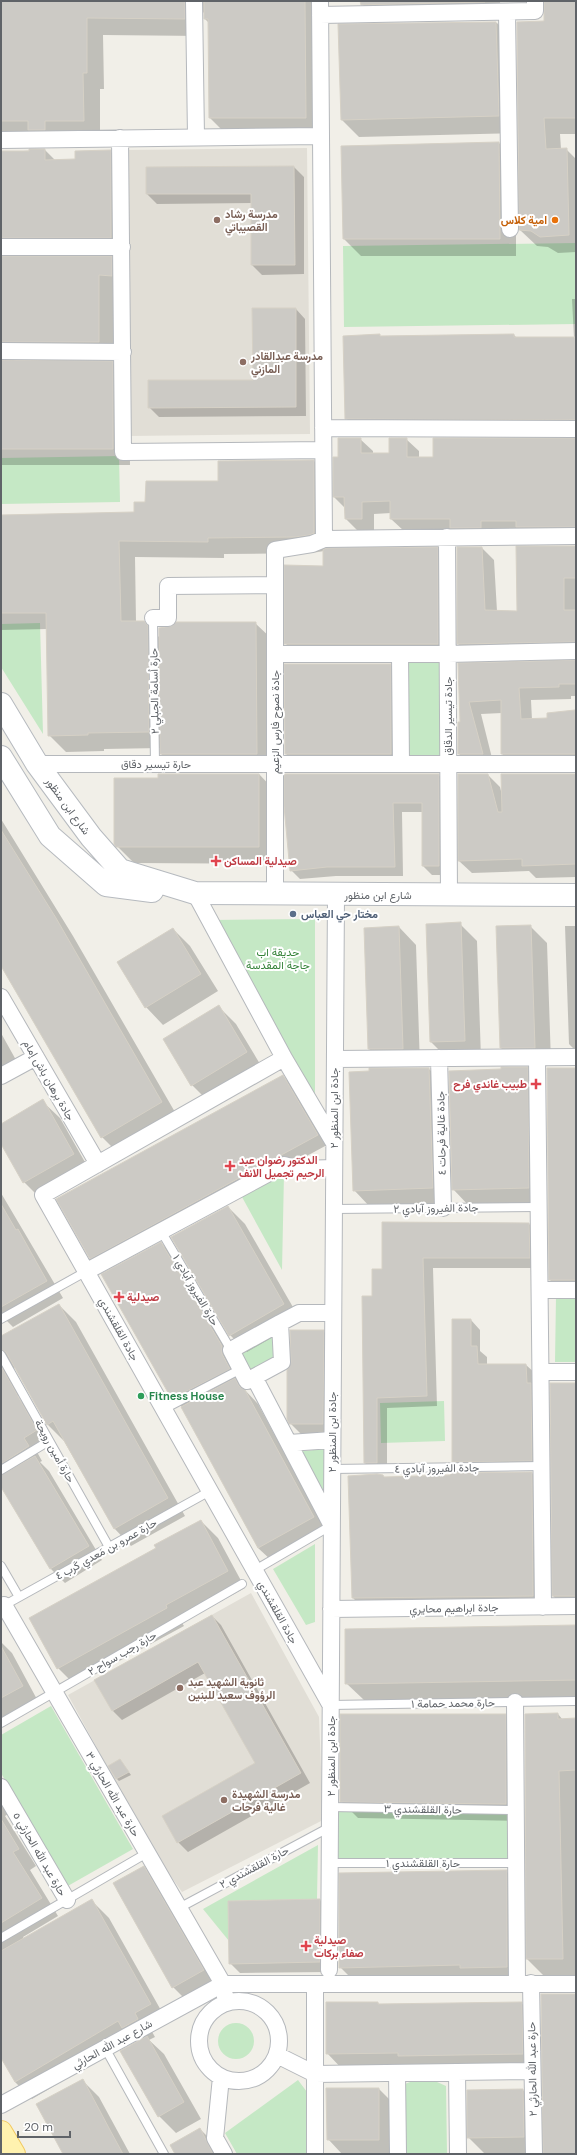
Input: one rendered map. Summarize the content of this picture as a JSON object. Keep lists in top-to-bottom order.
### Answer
{
  "streets": {
    "main road": ["شارع ابن منظور"],
    "street": [
      "جادة تيسير الدقاق",
      "جادة نصوح فارس الزعيم",
      "حارة تيسير دقاق",
      "جادة برهان باش إمام",
      "جادة ابن المنظور ٢",
      "جادة غالية فرحات ٤",
      "جادة القلقشندي",
      "جادة ابراهيم محايري",
      "حارة عبد الله الحارثي ٣",
      "حارة عبد الله الحارثي ٥",
      "شارع عبد الله الحارثي",
      "حارة عبد الله الحارثي ٢"
    ],
    "lane": [
      "حارة أسامة الجبلي ٢",
      "جادة الفيروز آبادي ٢",
      "حارة الفيروز آبادي ١",
      "حارة أمين رويحة",
      "جادة الفيروز آبادي ٤",
      "حارة عمرو بن مَعدي كَرب ٤",
      "حارة رجب سواح ٢",
      "حارة محمد حمامة ١",
      "حارة القلقشندي ٣",
      "حارة القلقشندي ١",
      "حارة القلقشندي ٢"
    ]
  },
  "crossings": [
    ["حارة أسامة الجبلي ٢", "حارة تيسير دقاق"],
    ["جادة تيسير الدقاق", "حارة تيسير دقاق"],
    ["جادة تيسير الدقاق", "شارع ابن منظور"],
    ["جادة نصوح فارس الزعيم", "حارة تيسير دقاق"],
    ["جادة نصوح فارس الزعيم", "شارع ابن منظور"],
    ["حارة تيسير دقاق", "شارع ابن منظور"],
    ["شارع ابن منظور", "جادة ابن المنظور ٢"],
    ["جادة برهان باش إمام", "جادة القلقشندي"],
    ["جادة ابن المنظور ٢", "جادة الفيروز آبادي ٢"],
    ["جادة ابن المنظور ٢", "جادة القلقشندي"],
    ["جادة ابن المنظور ٢", "جادة الفيروز آبادي ٤"],
    ["جادة ابن المنظور ٢", "جادة ابراهيم محايري"],
    ["جادة ابن المنظور ٢", "حارة محمد حمامة ١"],
    ["جادة ابن المنظور ٢", "حارة القلقشندي ٣"],
    ["جادة ابن المنظور ٢", "حارة القلقشندي ١"],
    ["جادة ابن المنظور ٢", "حارة القلقشندي ٢"],
    ["جادة غالية فرحات ٤", "جادة الفيروز آبادي ٢"],
    ["جادة القلقشندي", "حارة عمرو بن مَعدي كَرب ٤"],
    ["جادة القلقشندي", "حارة محمد حمامة ١"],
    ["حارة أمين رويحة", "حارة عمرو بن مَعدي كَرب ٤"],
    ["حارة عمرو بن مَعدي كَرب ٤", "حارة عبد الله الحارثي ٣"],
    ["حارة رجب سواح ٢", "حارة عبد الله الحارثي ٣"],
    ["حارة محمد حمامة ١", "حارة عبد الله الحارثي ٢"],
    ["حارة عبد الله الحارثي ٣", "حارة القلقشندي ٢"],
    ["حارة عبد الله الحارثي ٣", "شارع عبد الله الحارثي"],
    ["حارة القلقشندي ٣", "حارة عبد الله الحارثي ٢"],
    ["حارة القلقشندي ١", "حارة عبد الله الحارثي ٢"]
  ],
  "parks": ["حديقة اب جاجة المقدسة"],
  "places": {
    "other": [
      "مدرسة رشاد القصيباتي",
      "امية كلاس",
      "مدرسة عبدالقادر المازني",
      "مختار حي العباس",
      "Fitness House",
      "ثانوية الشهيد عبد الرؤوف سعيد للبنين",
      "مدرسة الشهيدة غالية فرحات"
    ],
    "health": [
      "صيدلية المساكن",
      "طبيب غاندي فرح",
      "الدكتور رضوان عبد الرحيم تجميل الانف",
      "صيدلية",
      "صيدلية صفاء بركات"
    ]
  },
  "scale_bar": "20 m"
}
